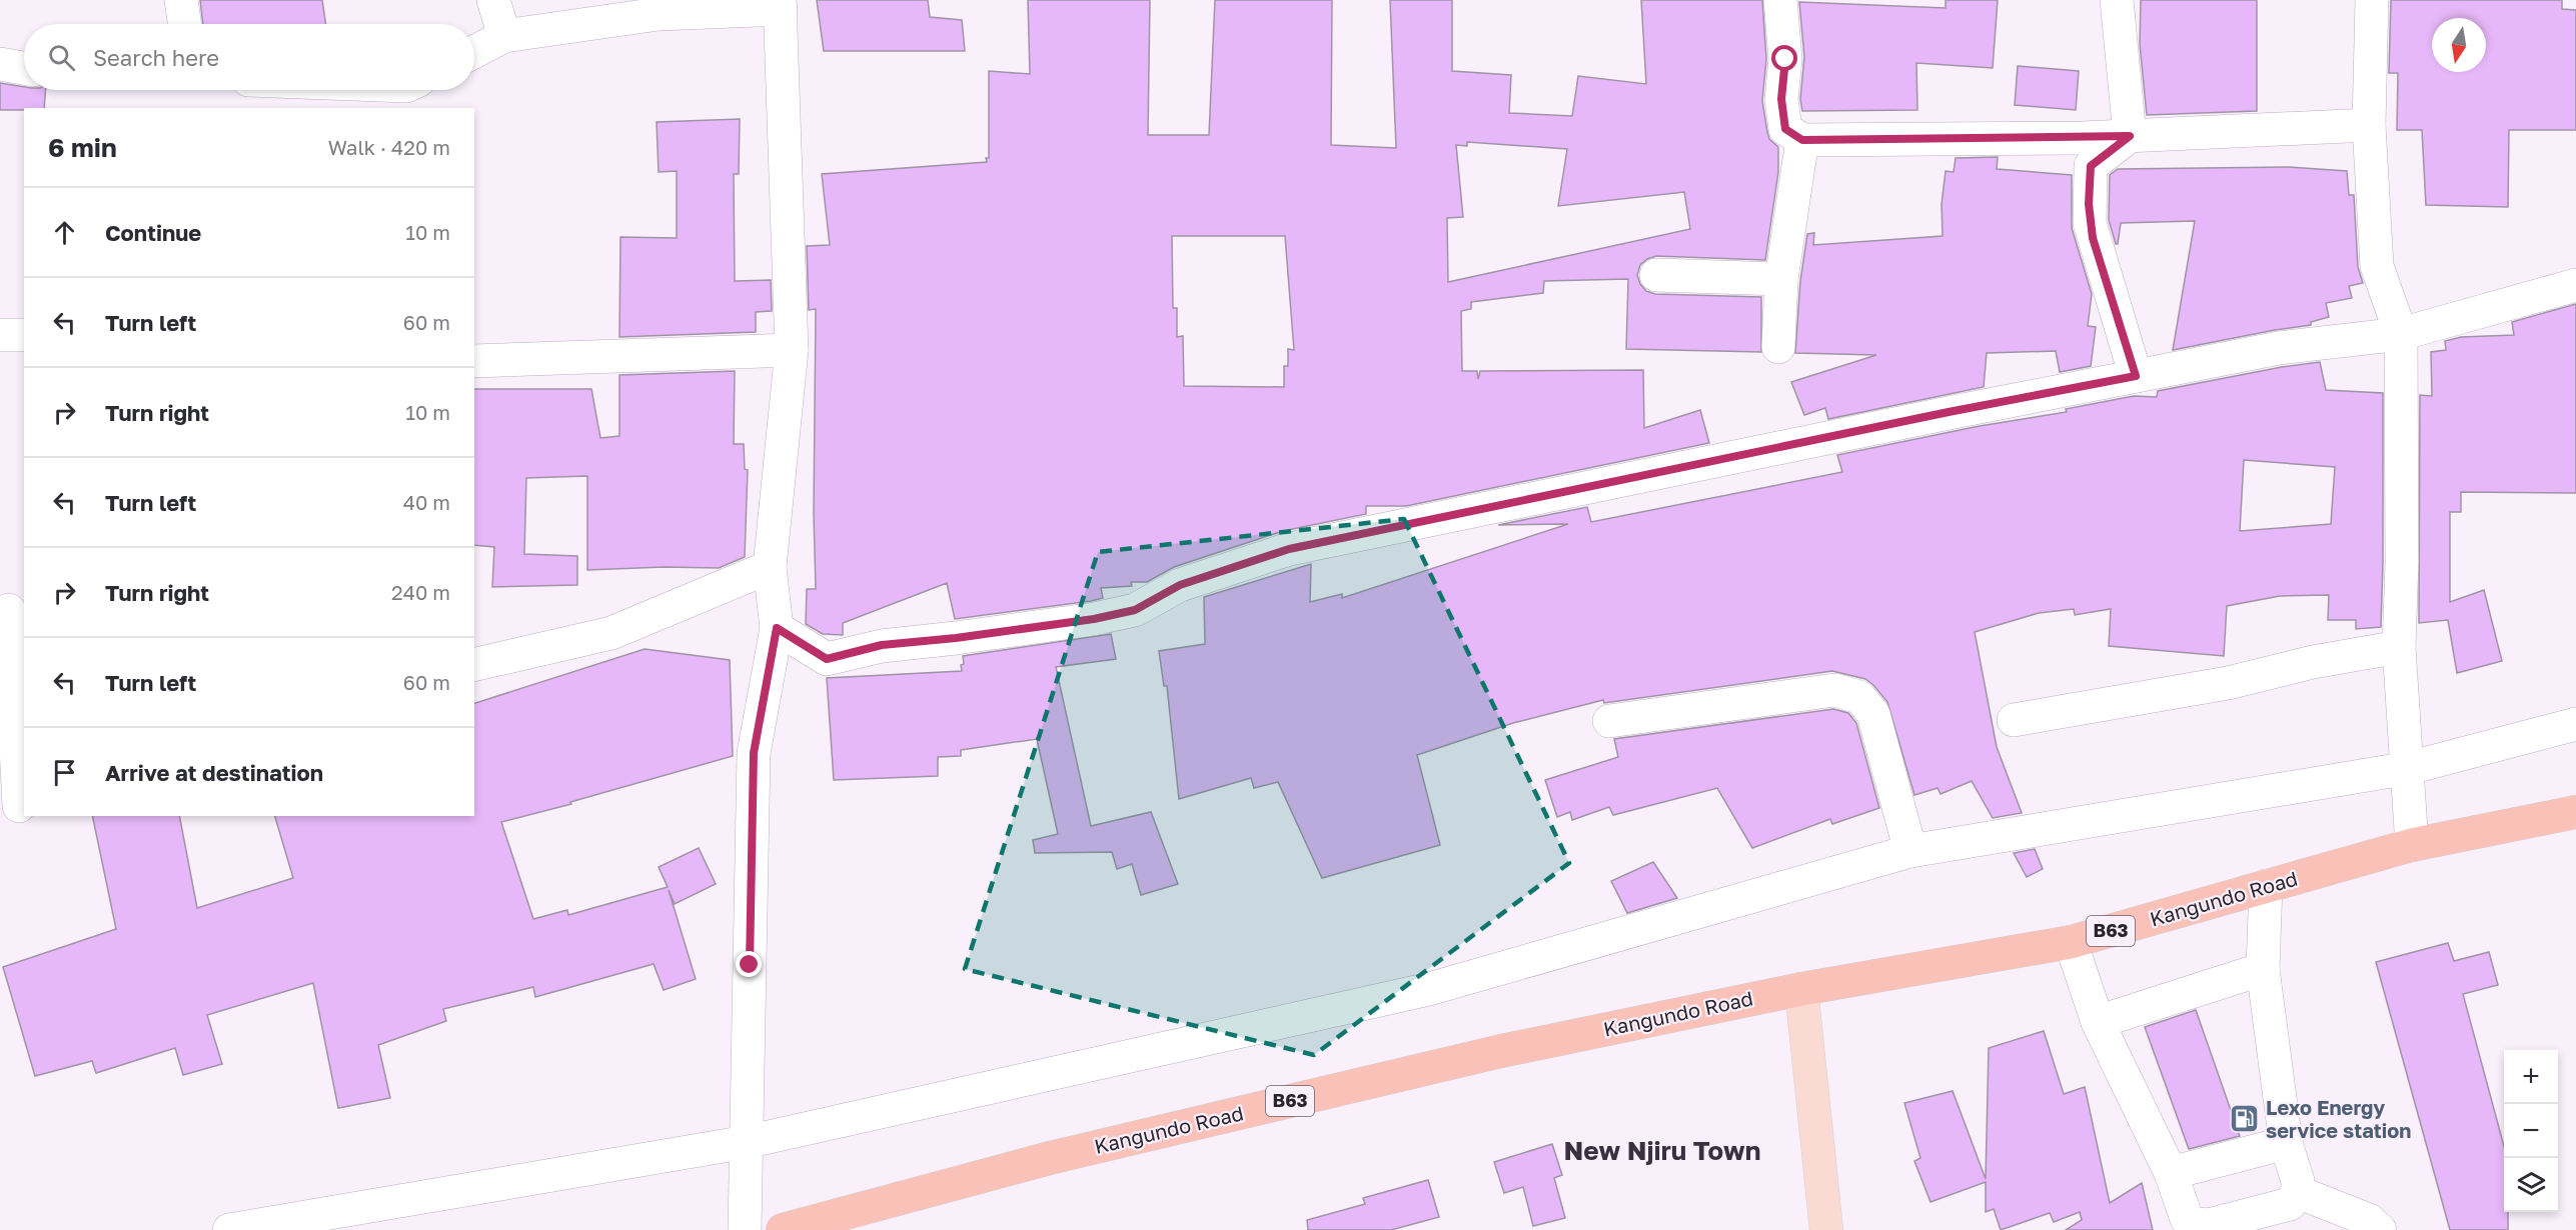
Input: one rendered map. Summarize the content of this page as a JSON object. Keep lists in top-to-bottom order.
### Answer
{
  "streets": {
    "highway": ["Kangundo Road", "B63"]
  },
  "districts": ["New Njiru Town"],
  "places": {
    "fuel station": ["Lexo Energy service station"]
  },
  "north": "bottom",
  "page": {
    "search": "Search here",
    "heading": ["6 min", "Walk · 420 m"],
    "list": [
      ["Continue", "10 m"],
      ["Turn left", "60 m"],
      ["Turn right", "10 m"],
      ["Turn left", "40 m"],
      ["Turn right", "240 m"],
      ["Turn left", "60 m"],
      "Arrive at destination"
    ],
    "map_buttons": ["+", "−"]
  }
}
